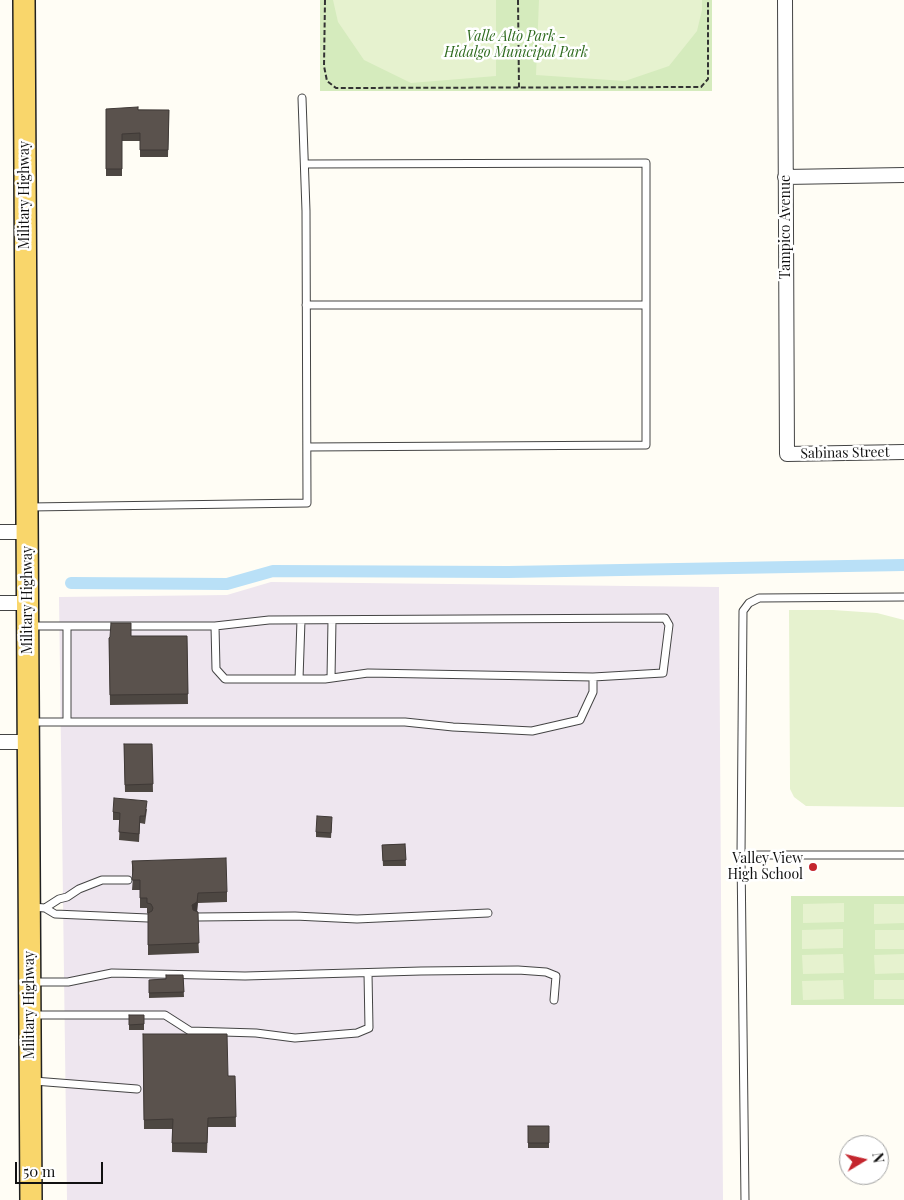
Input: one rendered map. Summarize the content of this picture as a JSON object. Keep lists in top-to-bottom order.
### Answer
{
  "streets": {
    "main road": ["Military Highway"],
    "street": ["Tampico Avenue", "Sabinas Street"]
  },
  "crossings": [
    ["Tampico Avenue", "Sabinas Street"]
  ],
  "parks": ["Valle Alto Park - Hidalgo Municipal Park"],
  "places": ["Valley View High School"],
  "scale_bar": "50 m",
  "north": "right"
}
